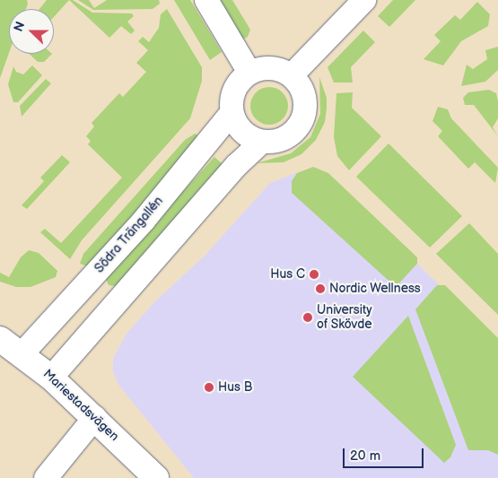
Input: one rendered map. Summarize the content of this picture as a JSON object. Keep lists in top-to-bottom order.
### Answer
{
  "streets": {
    "street": ["Södra Trängallén", "Mariestadsvägen"]
  },
  "crossings": [
    ["Södra Trängallén", "Mariestadsvägen"]
  ],
  "places": [
    "Hus C",
    "Nordic Wellness",
    "University of Skövde",
    "Hus B"
  ],
  "scale_bar": "20 m",
  "north": "left"
}
